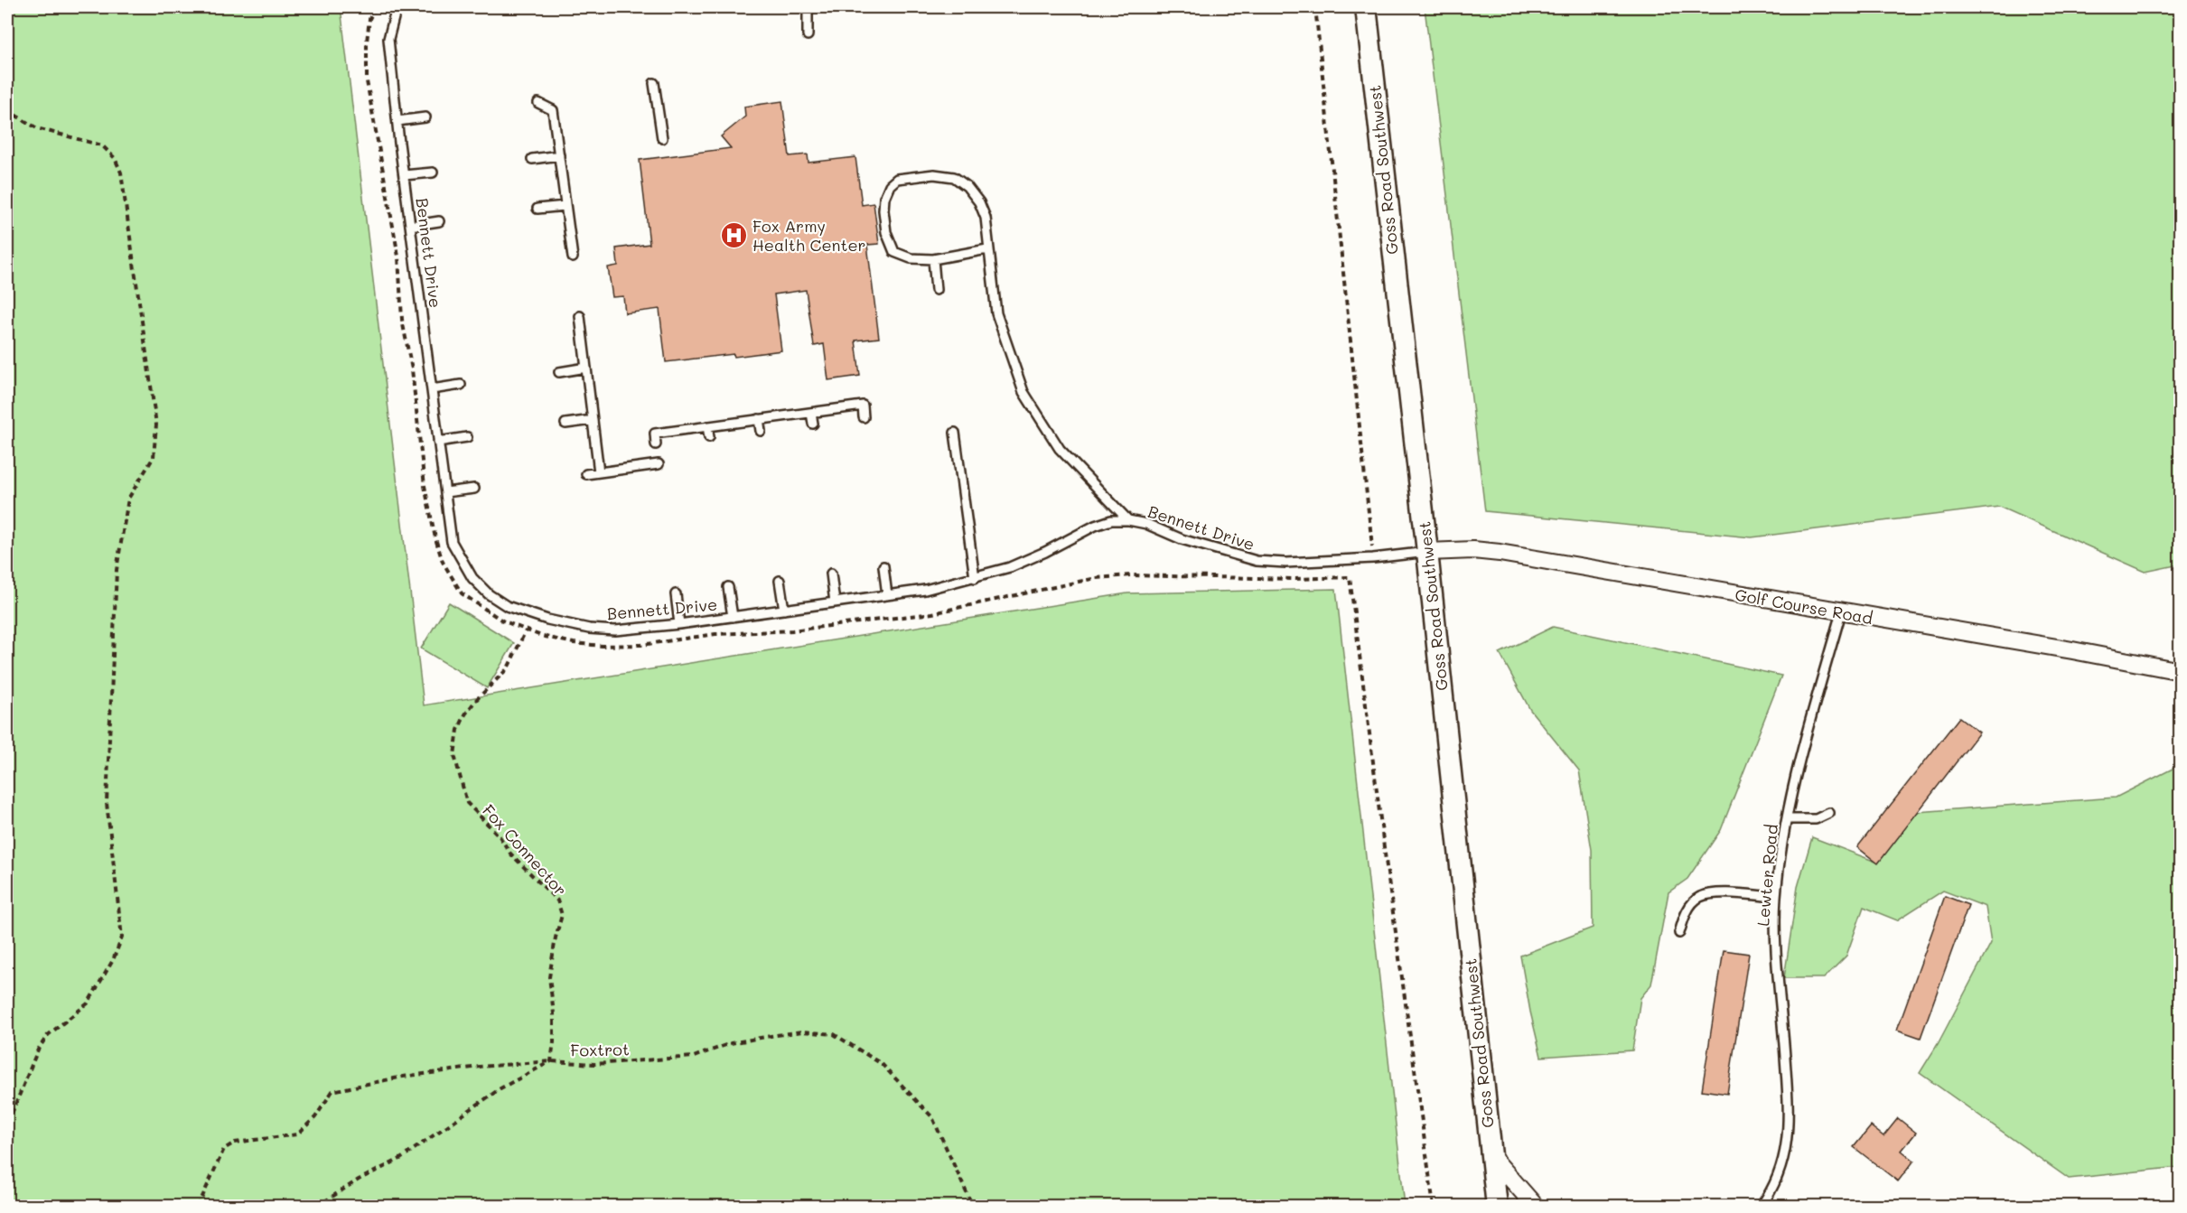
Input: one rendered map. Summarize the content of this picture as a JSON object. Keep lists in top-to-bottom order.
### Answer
{
  "streets": {
    "street": ["Goss Road Southwest", "Golf Course Road"],
    "lane": ["Bennett Drive", "Lewter Road"],
    "path": ["Fox Connector", "Foxtrot"]
  },
  "crossings": [
    ["Goss Road Southwest", "Bennett Drive"],
    ["Goss Road Southwest", "Golf Course Road"],
    ["Bennett Drive", "Golf Course Road"],
    ["Golf Course Road", "Lewter Road"],
    ["Fox Connector", "Foxtrot"]
  ],
  "places": {
    "hospital": ["Fox Army Health Center"]
  }
}
